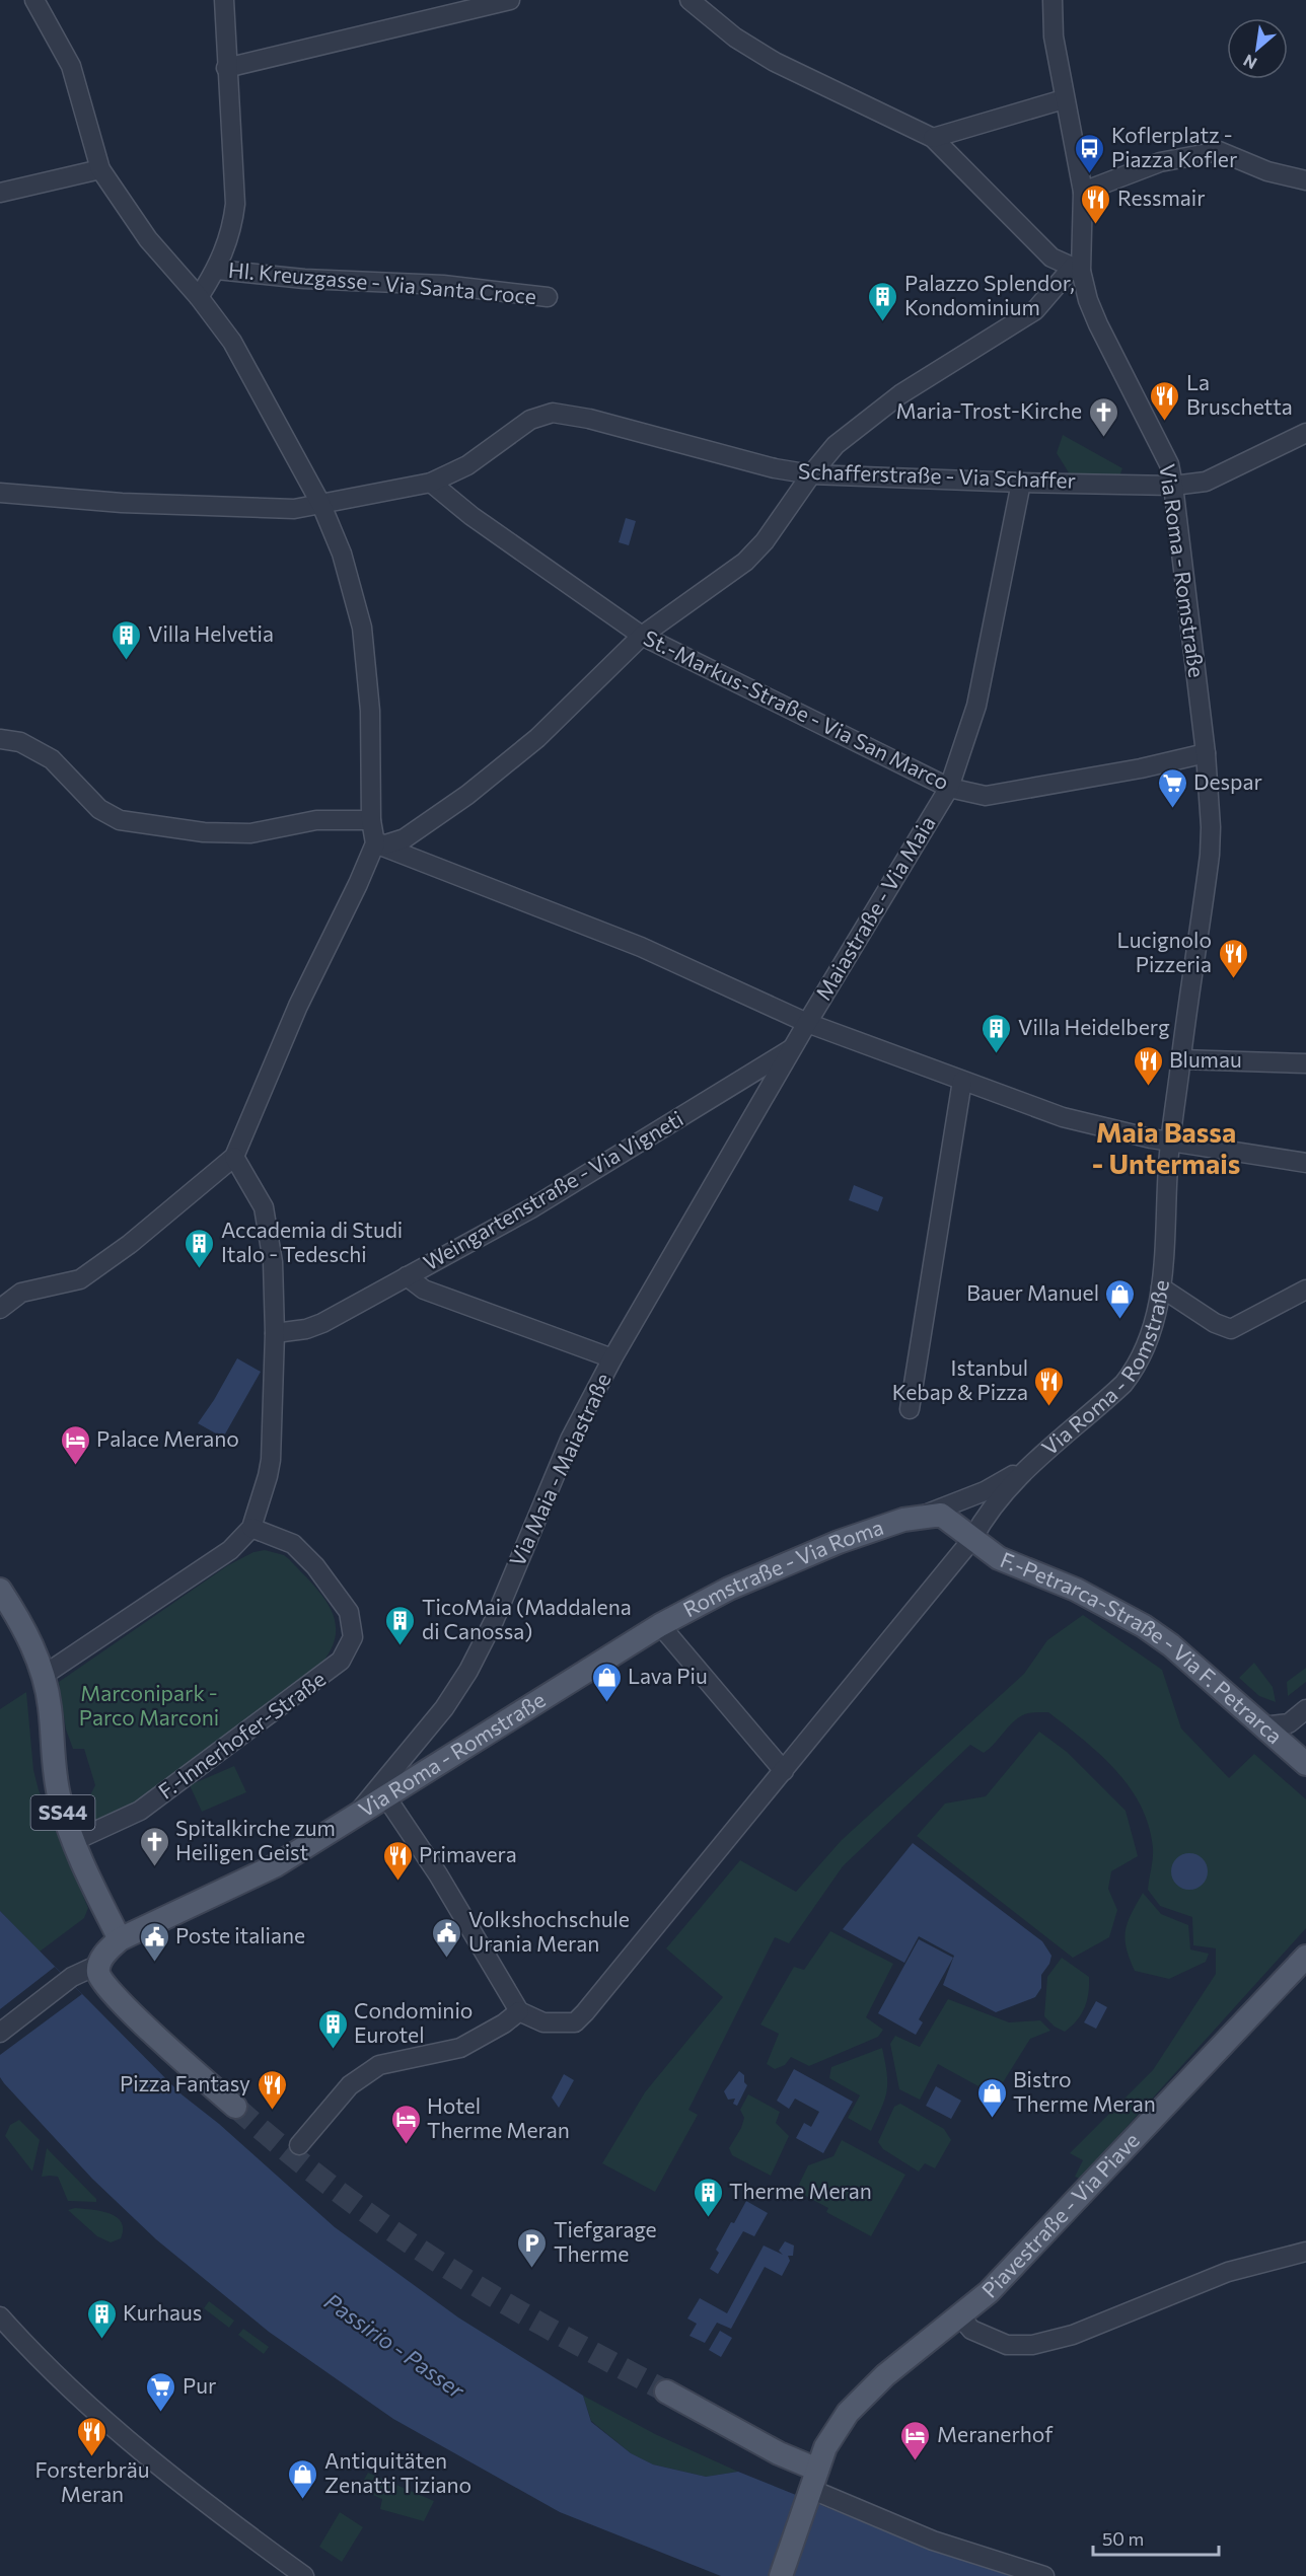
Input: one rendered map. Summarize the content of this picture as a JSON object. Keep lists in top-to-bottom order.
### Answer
{
  "streets": {
    "main road": [
      "Via Roma - Romstraße",
      "Romstraße - Via Roma",
      "F.-Petrarca-Straße - Via F. Petrarca",
      "SS44",
      "Piavestraße - Via Piave"
    ],
    "street": [
      "Hl. Kreuzgasse - Via Santa Croce",
      "Schafferstraße - Via Schaffer",
      "St.-Markus-Straße - Via San Marco",
      "Maiastraße - Via Maia",
      "Weingartenstraße - Via Vigneti",
      "Via Maia - Maiastraße",
      "F.-Innerhofer-Straße"
    ]
  },
  "crossings": [
    ["Schafferstraße - Via Schaffer", "Via Roma - Romstraße"],
    ["Schafferstraße - Via Schaffer", "St.-Markus-Straße - Via San Marco"],
    ["Schafferstraße - Via Schaffer", "Maiastraße - Via Maia"],
    ["Via Roma - Romstraße", "St.-Markus-Straße - Via San Marco"],
    ["Via Roma - Romstraße", "Via Maia - Maiastraße"],
    ["Via Roma - Romstraße", "Romstraße - Via Roma"],
    ["Via Roma - Romstraße", "F.-Petrarca-Straße - Via F. Petrarca"],
    ["Via Roma - Romstraße", "SS44"],
    ["St.-Markus-Straße - Via San Marco", "Maiastraße - Via Maia"],
    ["Maiastraße - Via Maia", "Weingartenstraße - Via Vigneti"],
    ["Maiastraße - Via Maia", "Via Maia - Maiastraße"],
    ["Weingartenstraße - Via Vigneti", "Via Maia - Maiastraße"],
    ["Romstraße - Via Roma", "F.-Petrarca-Straße - Via F. Petrarca"],
    ["F.-Innerhofer-Straße", "SS44"]
  ],
  "districts": ["Maia Bassa - Untermais"],
  "water": ["Passirio - Passer"],
  "parks": ["Marconipark - Parco Marconi"],
  "places": {
    "bus stop": ["Koflerplatz - Piazza Kofler"],
    "restaurant": [
      "Ressmair",
      "La Bruschetta",
      "Lucignolo Pizzeria",
      "Blumau",
      "Istanbul Kebap & Pizza",
      "Primavera",
      "Pizza Fantasy",
      "Forsterbräu Meran"
    ],
    "building": [
      "Palazzo Splendor, Kondominium",
      "Villa Helvetia",
      "Villa Heidelberg",
      "Accademia di Studi Italo - Tedeschi",
      "TicoMaia (Maddalena di Canossa)",
      "Condominio Eurotel",
      "Therme Meran",
      "Kurhaus"
    ],
    "church": ["Maria-Trost-Kirche", "Spitalkirche zum Heiligen Geist"],
    "supermarket": ["Despar", "Pur"],
    "shop": [
      "Bauer Manuel",
      "Lava Piu",
      "Bistro Therme Meran",
      "Antiquitäten Zenatti Tiziano"
    ],
    "hotel": ["Palace Merano", "Hotel Therme Meran", "Meranerhof"],
    "public building": ["Volkshochschule Urania Meran", "Poste italiane"],
    "parking": ["Tiefgarage Therme"]
  },
  "scale_bar": "50 m",
  "north": "bottom left"
}
